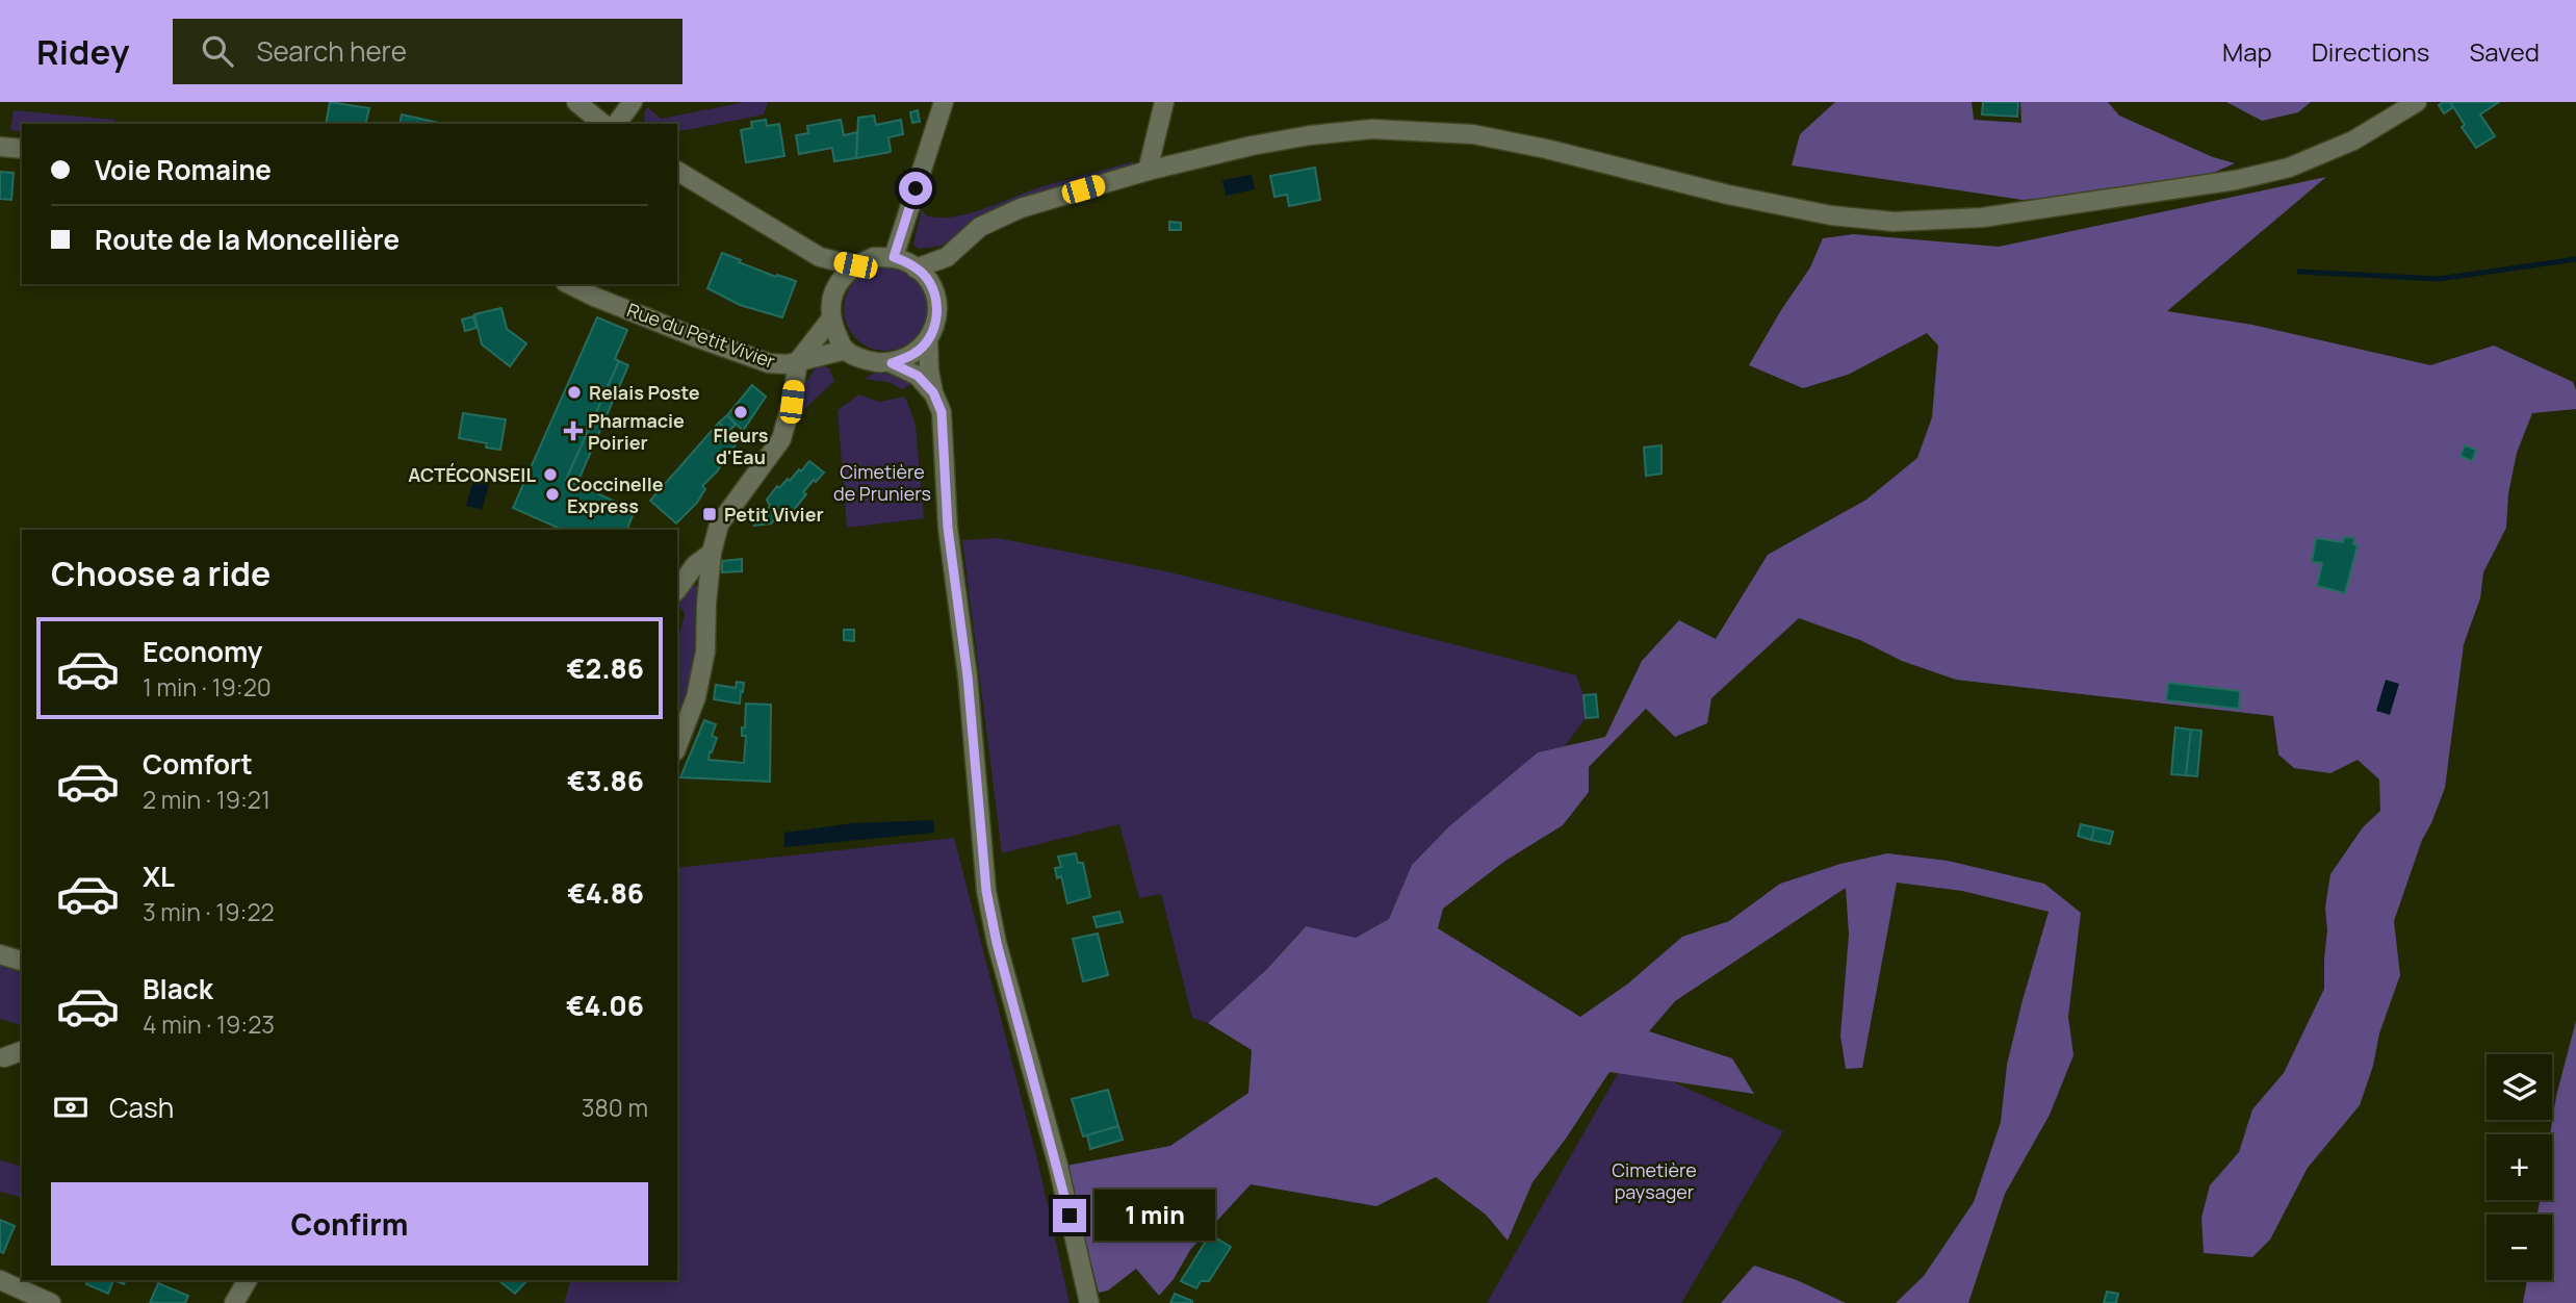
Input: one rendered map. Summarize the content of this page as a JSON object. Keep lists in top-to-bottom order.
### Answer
{
  "streets": {
    "street": ["Rue du Petit Vivier"]
  },
  "parks": ["Cimetière de Pruniers", "Cimetière paysager"],
  "places": {
    "other": [
      "Relais Poste",
      "Fleurs d'Eau",
      "ACTÉCONSEIL",
      "Coccinelle Express"
    ],
    "health": ["Pharmacie Poirier"],
    "transit": ["Petit Vivier"]
  },
  "page": {
    "header": "Ridey",
    "search": "Search here",
    "nav": ["Map", "Directions", "Saved"],
    "banner": ["Voie Romaine", "Route de la Moncellière"],
    "heading": "Choose a ride",
    "list": [
      {
        "name": "Economy",
        "note": "1 min · 19:20",
        "value": "€2.86"
      },
      {
        "name": "Comfort",
        "note": "2 min · 19:21",
        "value": "€3.86"
      },
      {
        "name": "XL",
        "note": "3 min · 19:22",
        "value": "€4.86"
      },
      {
        "name": "Black",
        "note": "4 min · 19:23",
        "value": "€4.06"
      }
    ],
    "map_buttons": ["+", "−"],
    "pay": ["Cash", "380 m"],
    "buttons": "Confirm",
    "bubble": "1 min"
  }
}
